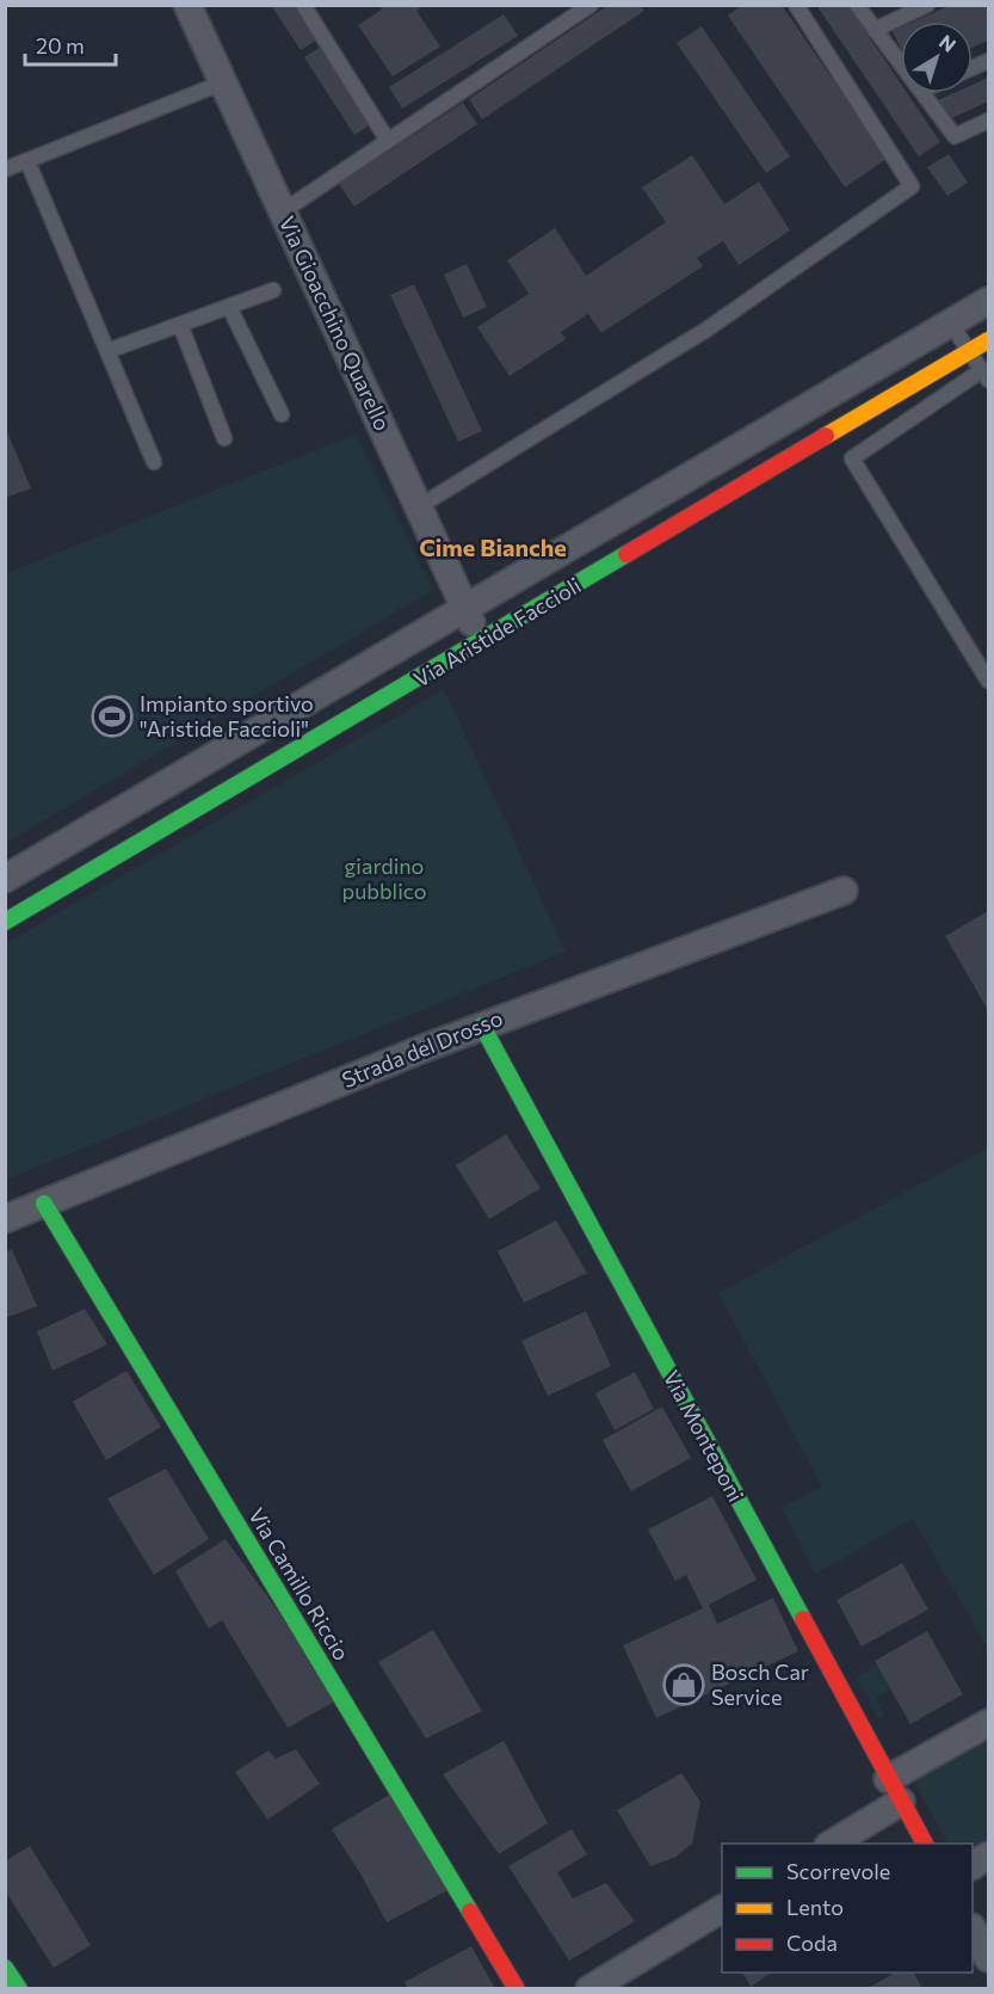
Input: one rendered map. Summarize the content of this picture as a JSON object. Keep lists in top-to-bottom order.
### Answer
{
  "streets": {
    "street": [
      "Via Gioacchino Quarello",
      "Via Aristide Faccioli",
      "Strada del Drosso",
      "Via Monteponi",
      "Via Camillo Riccio"
    ]
  },
  "crossings": [
    ["Via Gioacchino Quarello", "Via Aristide Faccioli"],
    ["Strada del Drosso", "Via Monteponi"],
    ["Strada del Drosso", "Via Camillo Riccio"]
  ],
  "districts": ["Cime Bianche"],
  "parks": ["giardino pubblico"],
  "places": {
    "sports": ["Impianto sportivo \"Aristide Faccioli\""],
    "shop": ["Bosch Car Service"]
  },
  "legend": ["Scorrevole", "Lento", "Coda"],
  "scale_bar": "20 m",
  "north": "top right"
}
